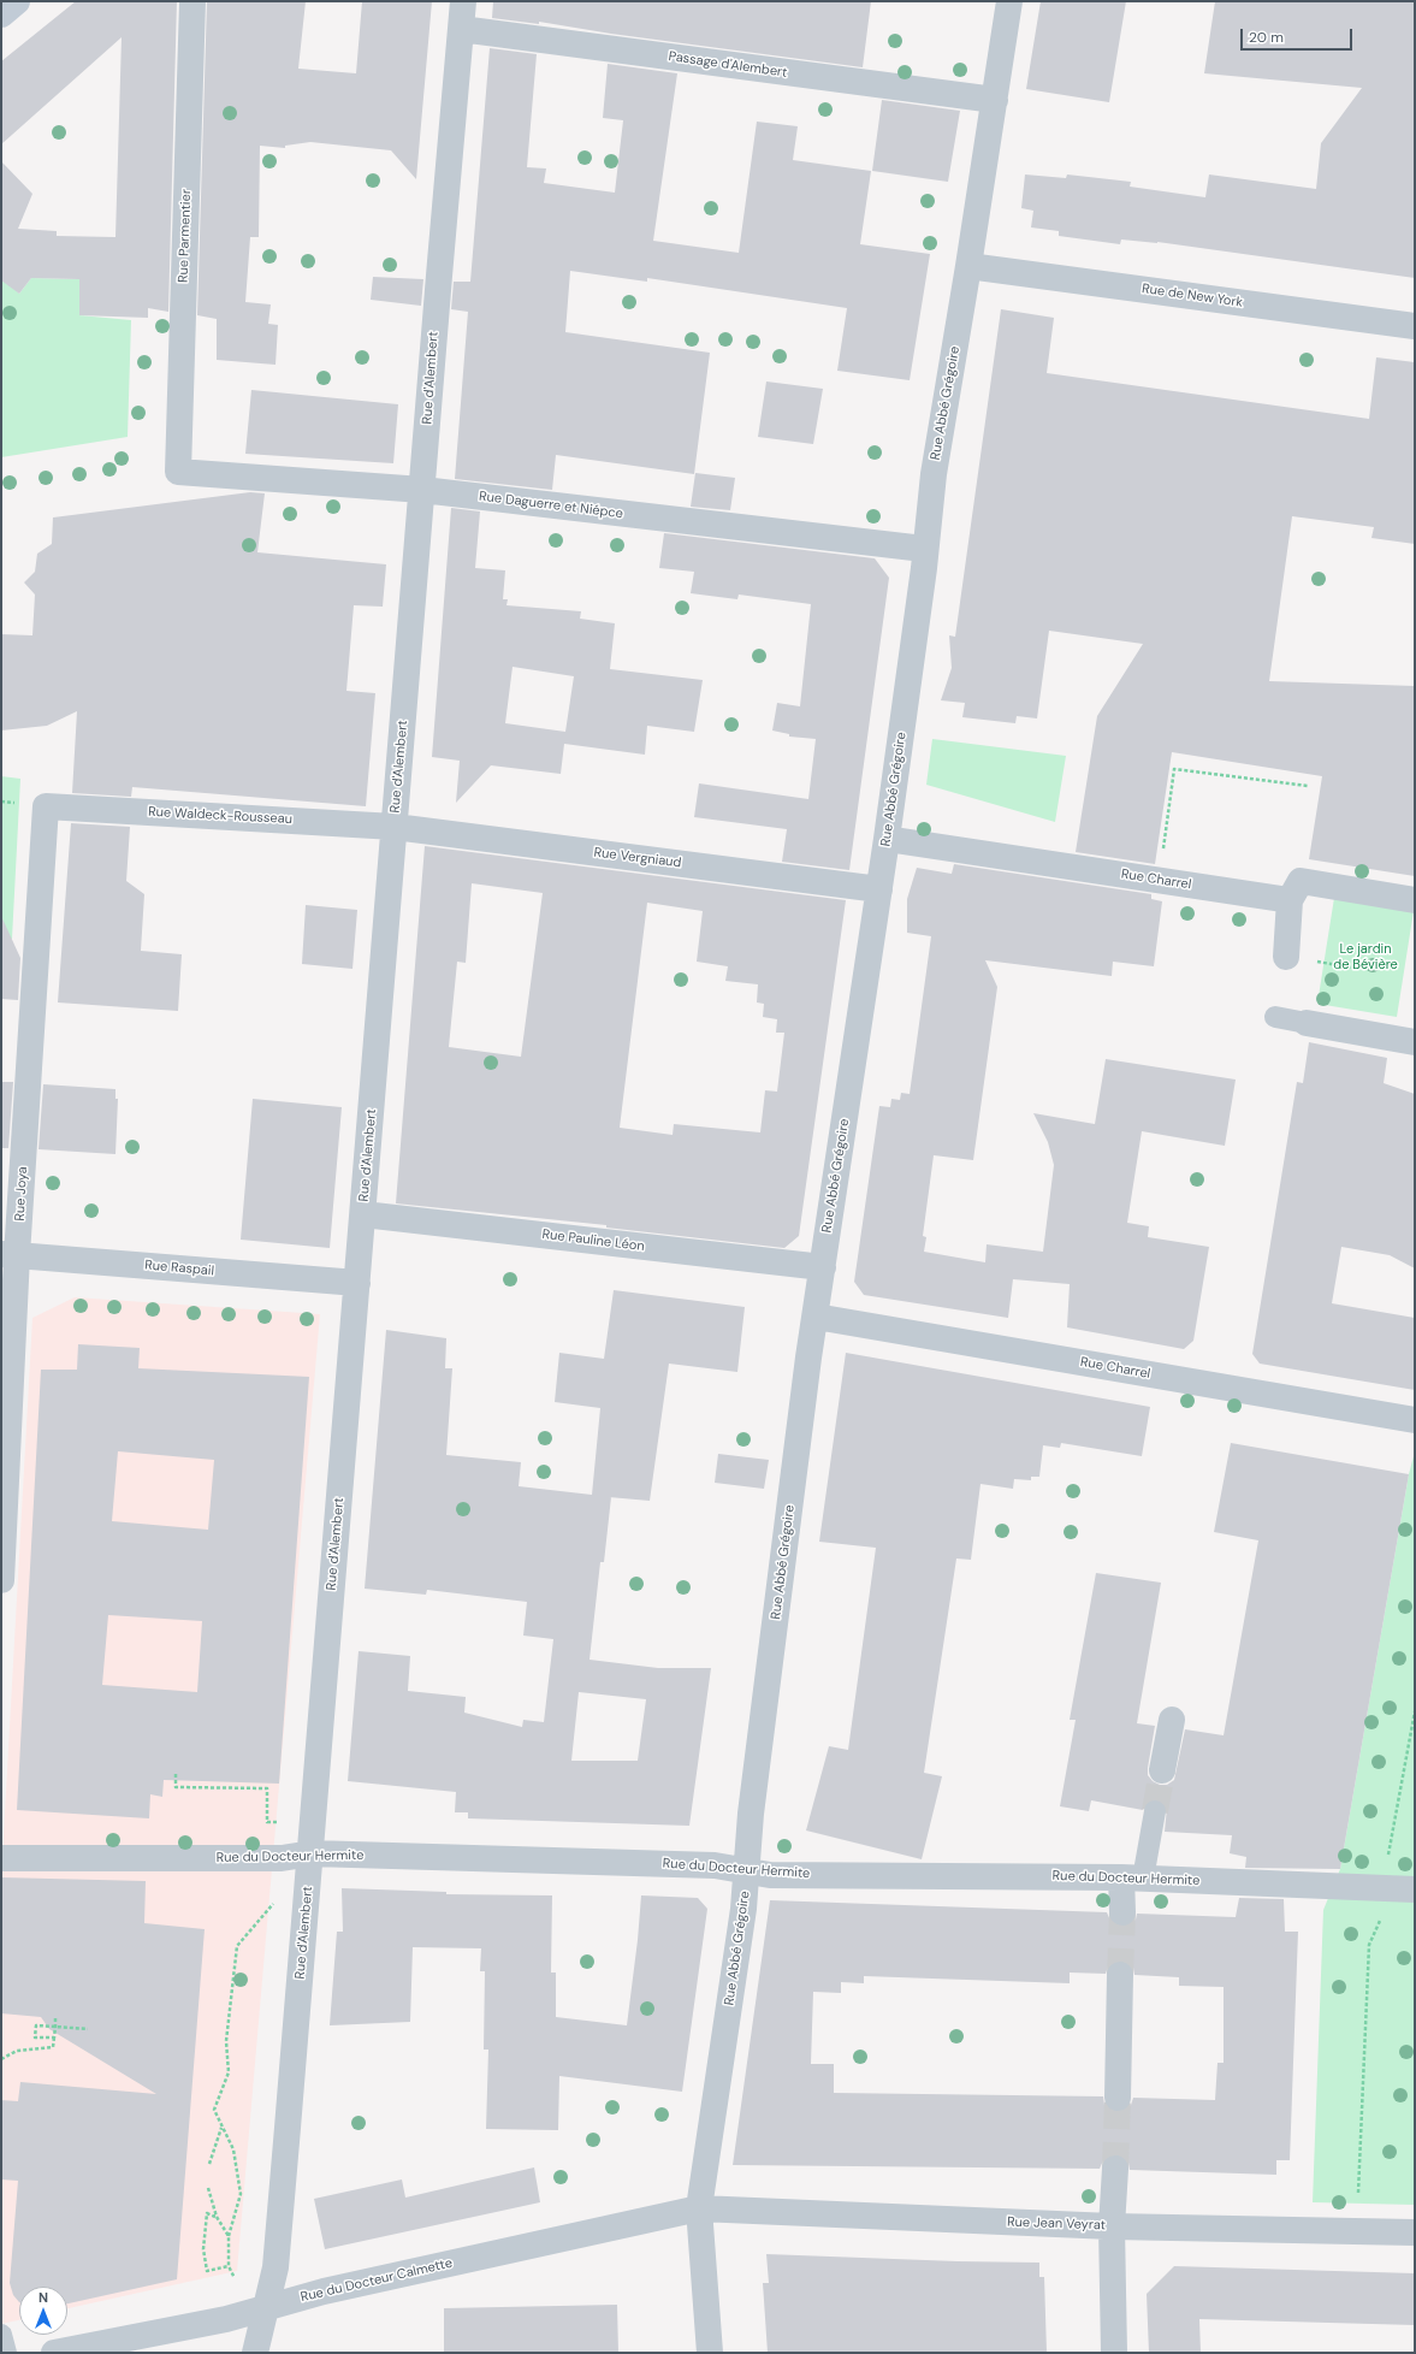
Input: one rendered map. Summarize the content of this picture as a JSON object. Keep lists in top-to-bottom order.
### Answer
{
  "streets": {
    "street": [
      "Passage d'Alembert",
      "Rue Parmentier",
      "Rue de New York",
      "Rue d'Alembert",
      "Rue Abbé Grégoire",
      "Rue Daguerre et Niépce",
      "Rue Waldeck-Rousseau",
      "Rue Vergniaud",
      "Rue Charrel",
      "Rue Joya",
      "Rue Pauline Léon",
      "Rue Raspail",
      "Rue du Docteur Hermite",
      "Rue Jean Veyrat",
      "Rue du Docteur Calmette"
    ]
  },
  "crossings": [
    ["Passage d'Alembert", "Rue d'Alembert"],
    ["Passage d'Alembert", "Rue Abbé Grégoire"],
    ["Rue Parmentier", "Rue Daguerre et Niépce"],
    ["Rue de New York", "Rue Abbé Grégoire"],
    ["Rue d'Alembert", "Rue Daguerre et Niépce"],
    ["Rue d'Alembert", "Rue Waldeck-Rousseau"],
    ["Rue d'Alembert", "Rue Vergniaud"],
    ["Rue d'Alembert", "Rue Pauline Léon"],
    ["Rue d'Alembert", "Rue Raspail"],
    ["Rue d'Alembert", "Rue du Docteur Hermite"],
    ["Rue d'Alembert", "Rue du Docteur Calmette"],
    ["Rue Abbé Grégoire", "Rue Daguerre et Niépce"],
    ["Rue Abbé Grégoire", "Rue Vergniaud"],
    ["Rue Abbé Grégoire", "Rue Charrel"],
    ["Rue Abbé Grégoire", "Rue Pauline Léon"],
    ["Rue Abbé Grégoire", "Rue du Docteur Hermite"],
    ["Rue Abbé Grégoire", "Rue Jean Veyrat"],
    ["Rue Abbé Grégoire", "Rue du Docteur Calmette"],
    ["Rue Waldeck-Rousseau", "Rue Vergniaud"],
    ["Rue Waldeck-Rousseau", "Rue Joya"],
    ["Rue Joya", "Rue Raspail"],
    ["Rue Jean Veyrat", "Rue du Docteur Calmette"]
  ],
  "parks": ["Le jardin de Bévière"],
  "scale_bar": "20 m",
  "north": "top"
}
